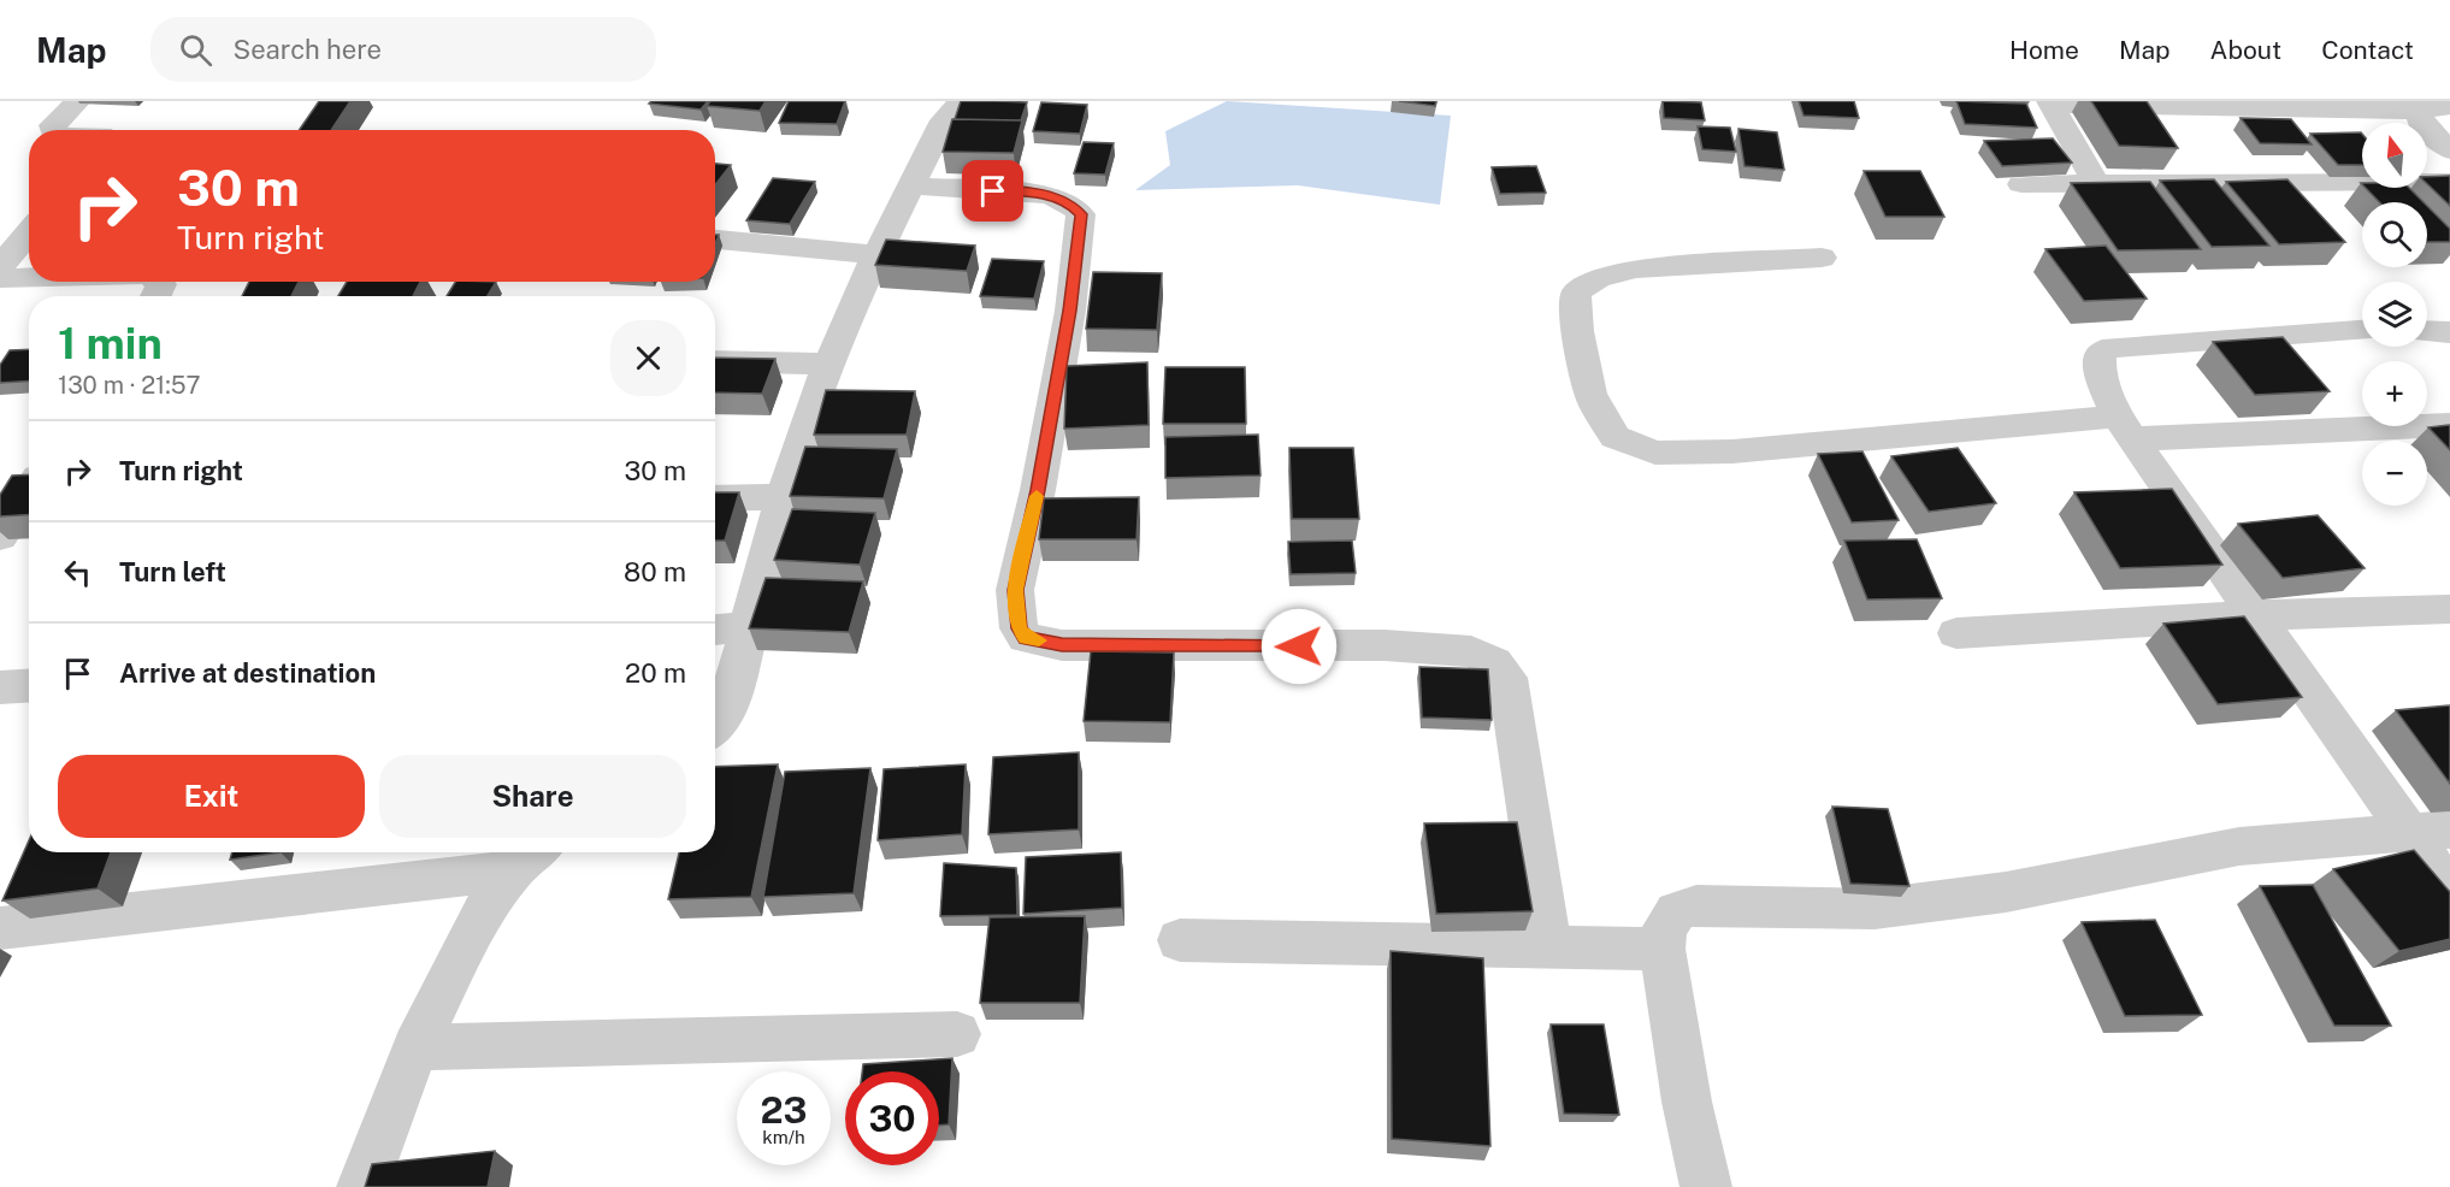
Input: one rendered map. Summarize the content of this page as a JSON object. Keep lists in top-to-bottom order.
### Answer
{
  "north": "top",
  "page": {
    "header": "Map",
    "search": "Search here",
    "nav": [
      "Home",
      "Map",
      "About",
      "Contact"
    ],
    "map_buttons": ["+", "−"],
    "turn": ["30 m", "Turn right"],
    "heading": ["1 min", "130 m · 21:57"],
    "list": [
      {
        "name": "Turn right",
        "value": "30 m"
      },
      {
        "name": "Turn left",
        "value": "80 m"
      },
      {
        "name": "Arrive at destination",
        "value": "20 m"
      }
    ],
    "buttons": ["Exit", "Share"],
    "speed": "23 km/h",
    "limit": "30"
  }
}
